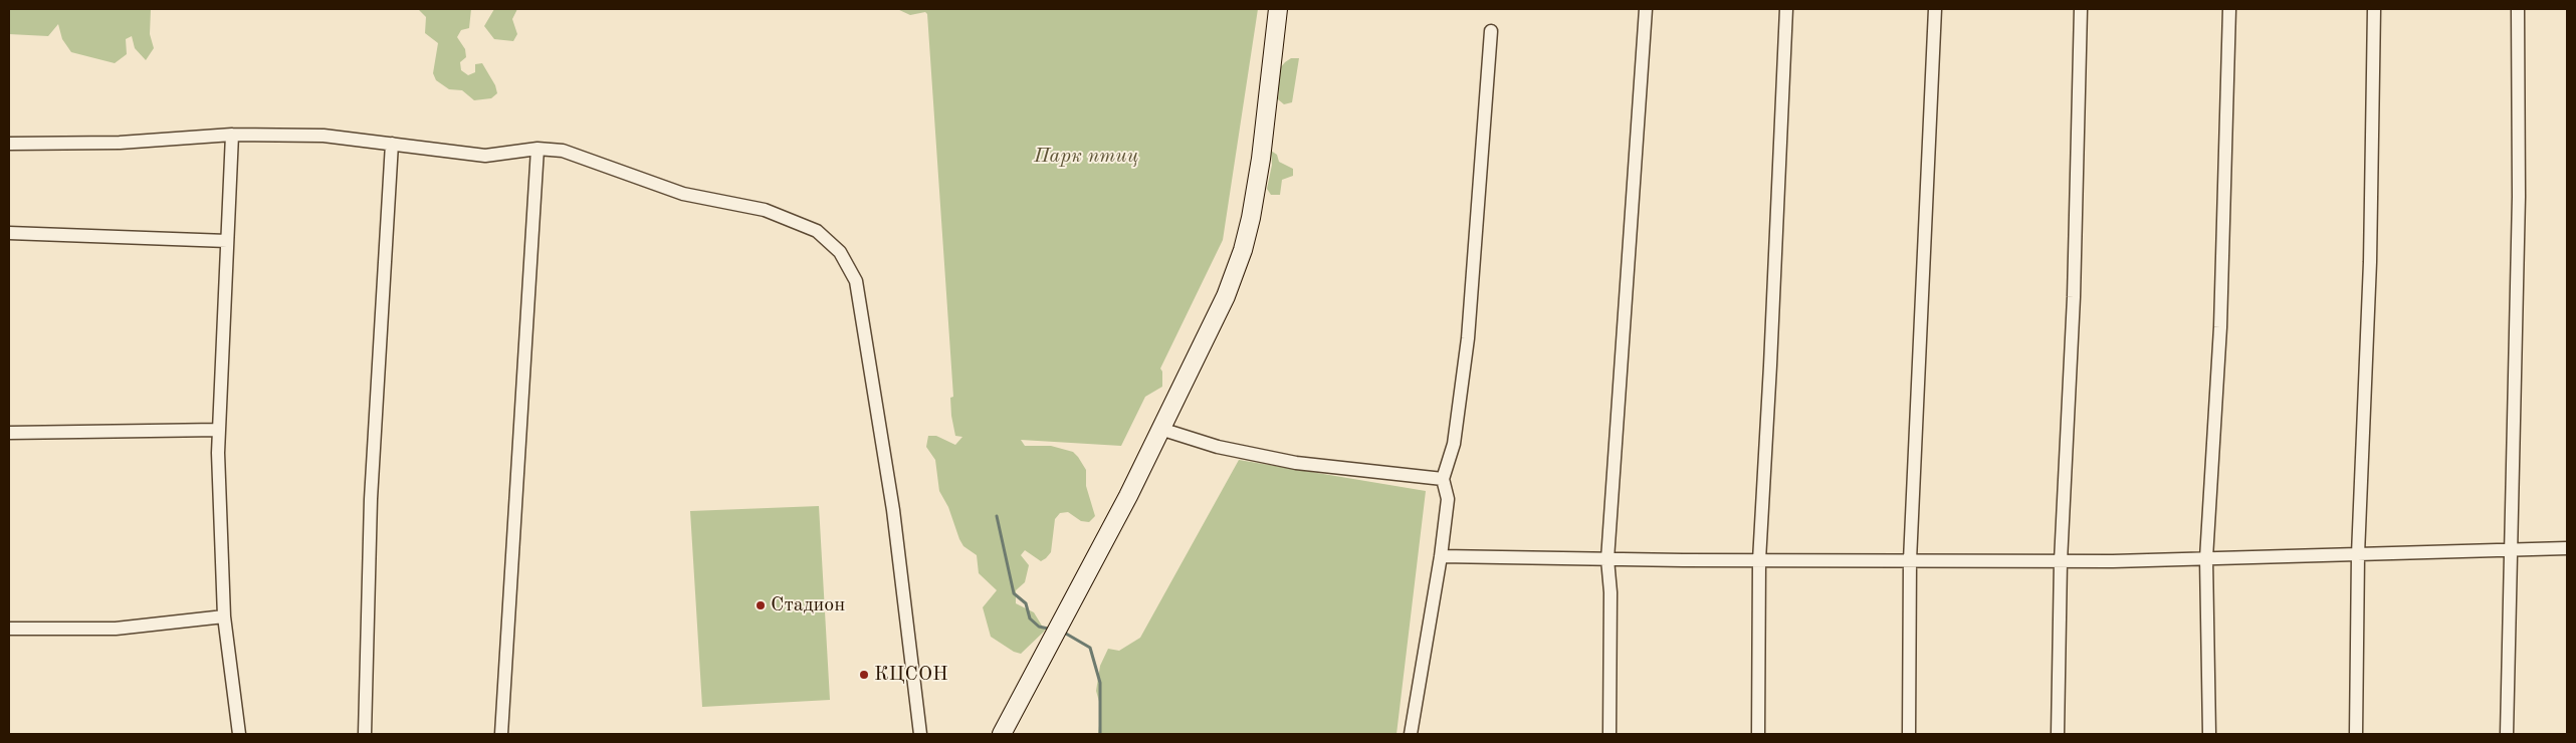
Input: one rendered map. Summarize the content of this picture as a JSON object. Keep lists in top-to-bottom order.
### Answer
{
  "parks": ["Парк птиц"],
  "places": ["Стадион", "КЦСОН"]
}
